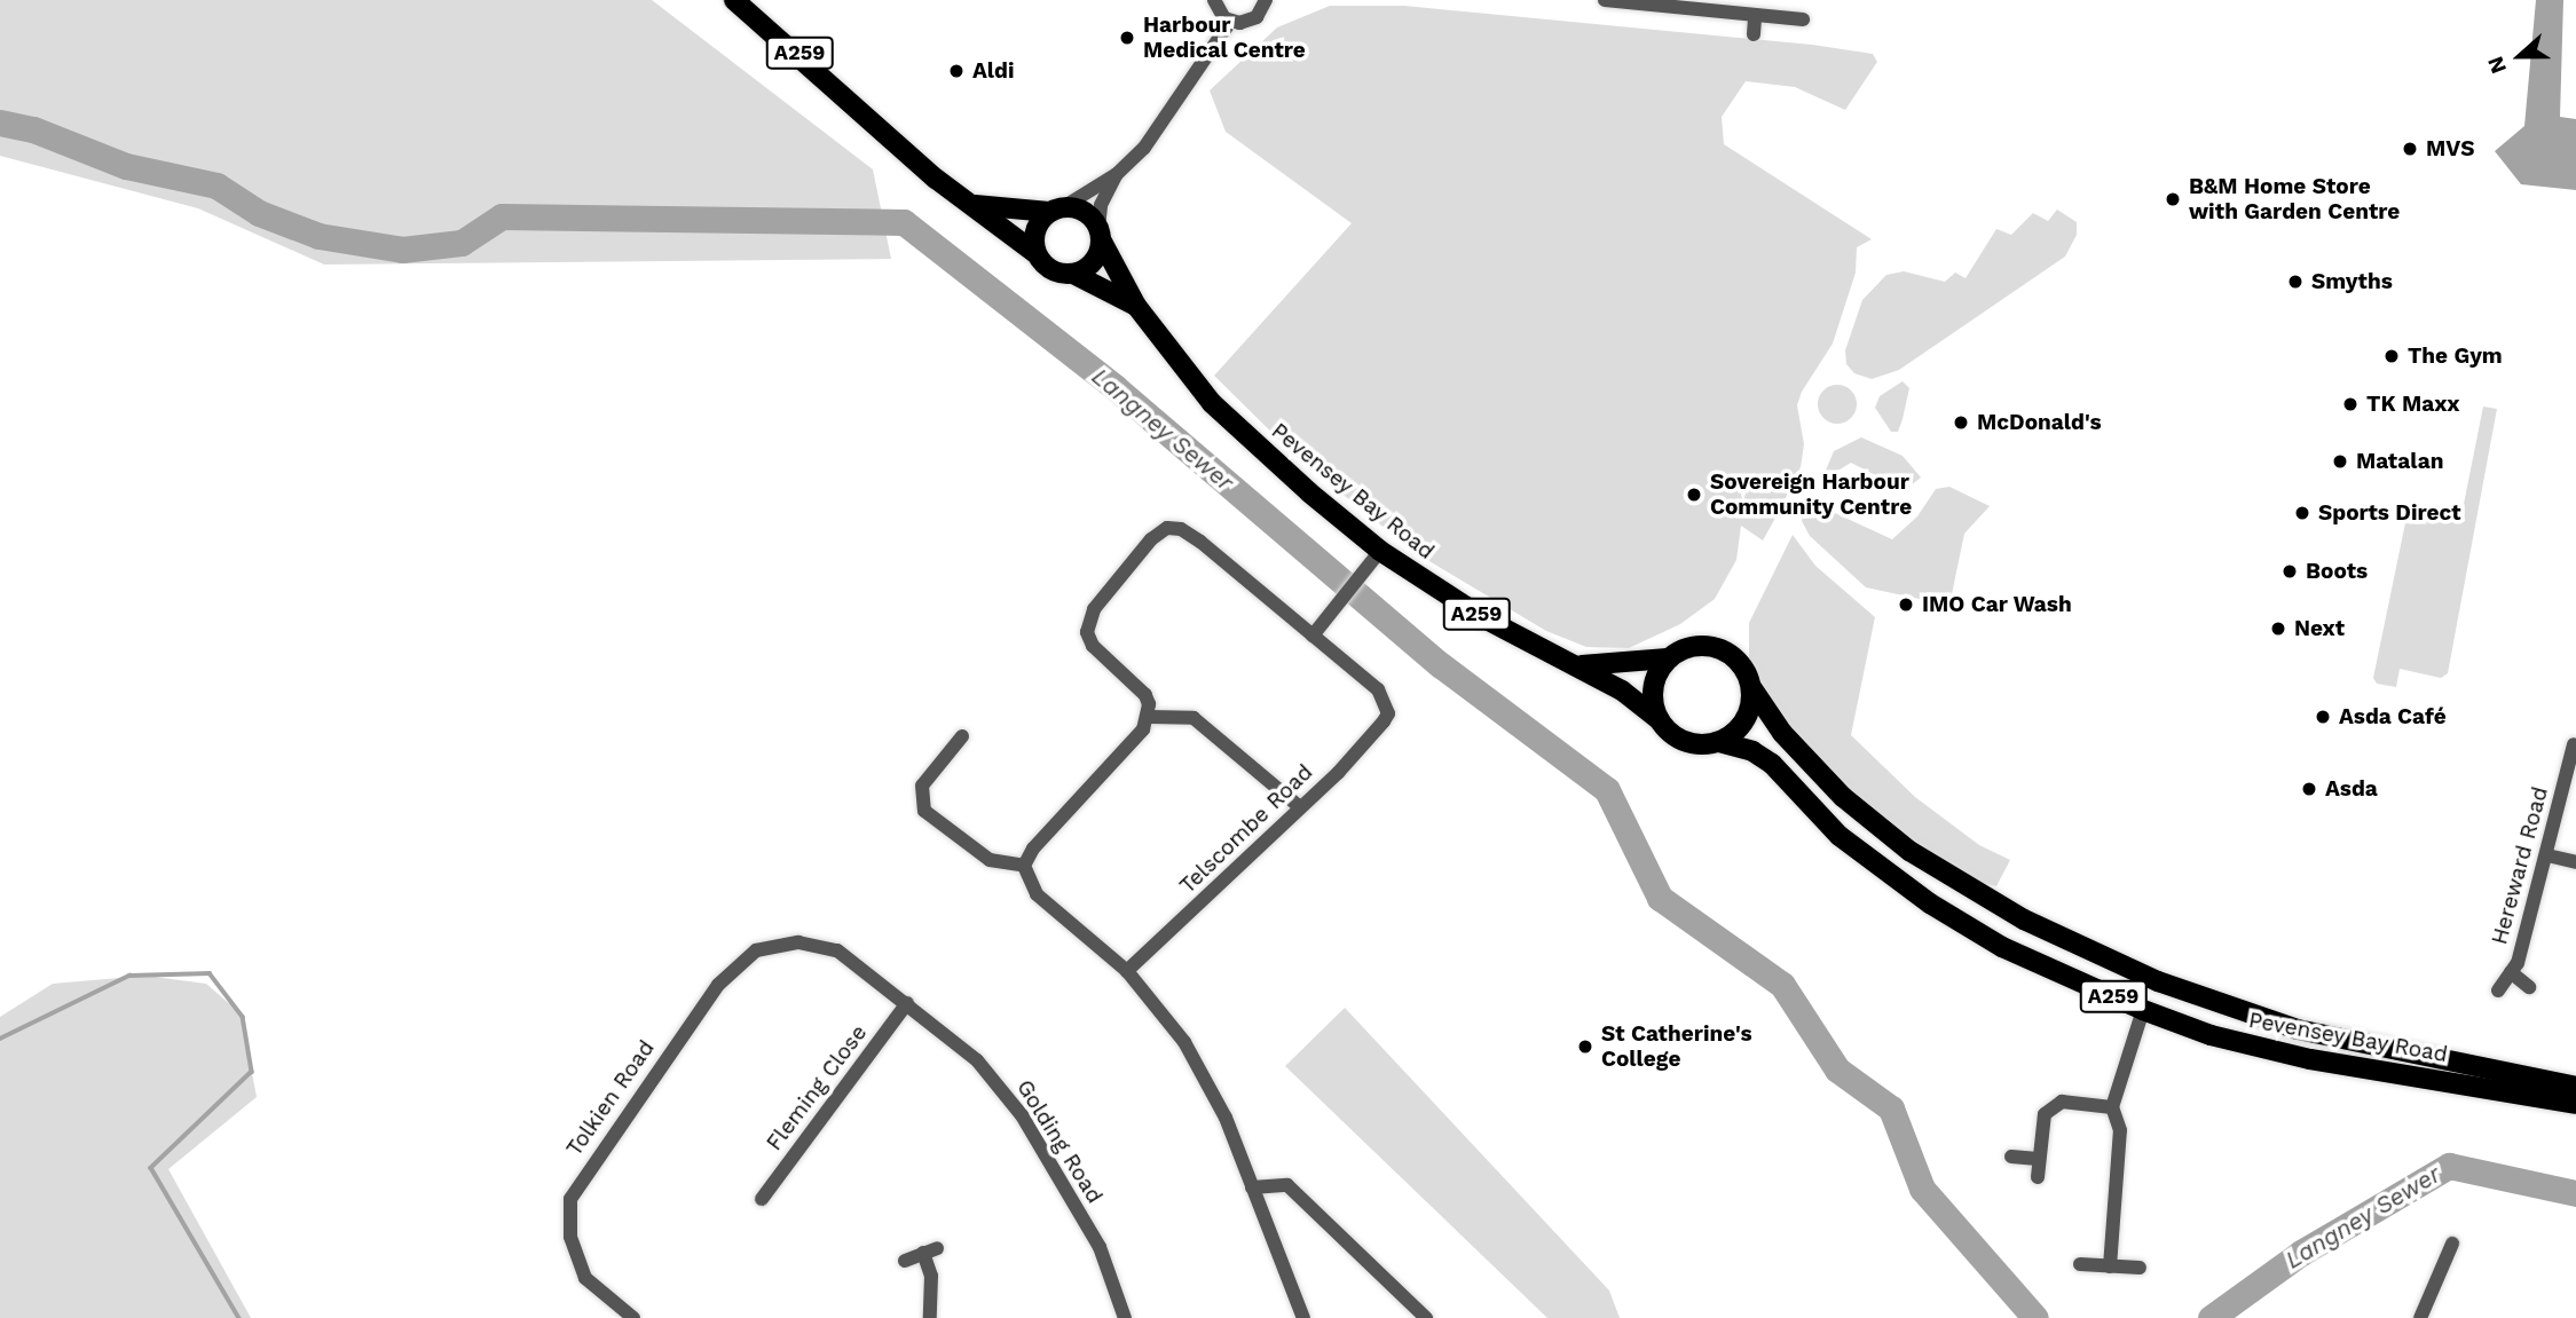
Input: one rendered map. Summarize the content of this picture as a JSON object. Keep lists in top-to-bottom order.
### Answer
{
  "streets": {
    "main road": ["A259", "Pevensey Bay Road"],
    "street": [
      "Telscombe Road",
      "Hereward Road",
      "Fleming Close",
      "Tolkien Road",
      "Golding Road"
    ]
  },
  "crossings": [
    ["A259", "Pevensey Bay Road"],
    ["Fleming Close", "Golding Road"],
    ["Tolkien Road", "Golding Road"]
  ],
  "water": ["Langney Sewer"],
  "places": [
    "Harbour Medical Centre",
    "Aldi",
    "MVS",
    "B&M Home Store with Garden Centre",
    "Smyths",
    "The Gym",
    "TK Maxx",
    "McDonald's",
    "Matalan",
    "Sovereign Harbour Community Centre",
    "Sports Direct",
    "Boots",
    "IMO Car Wash",
    "Next",
    "Asda Café",
    "Asda",
    "St Catherine's College"
  ],
  "north": "left"
}
